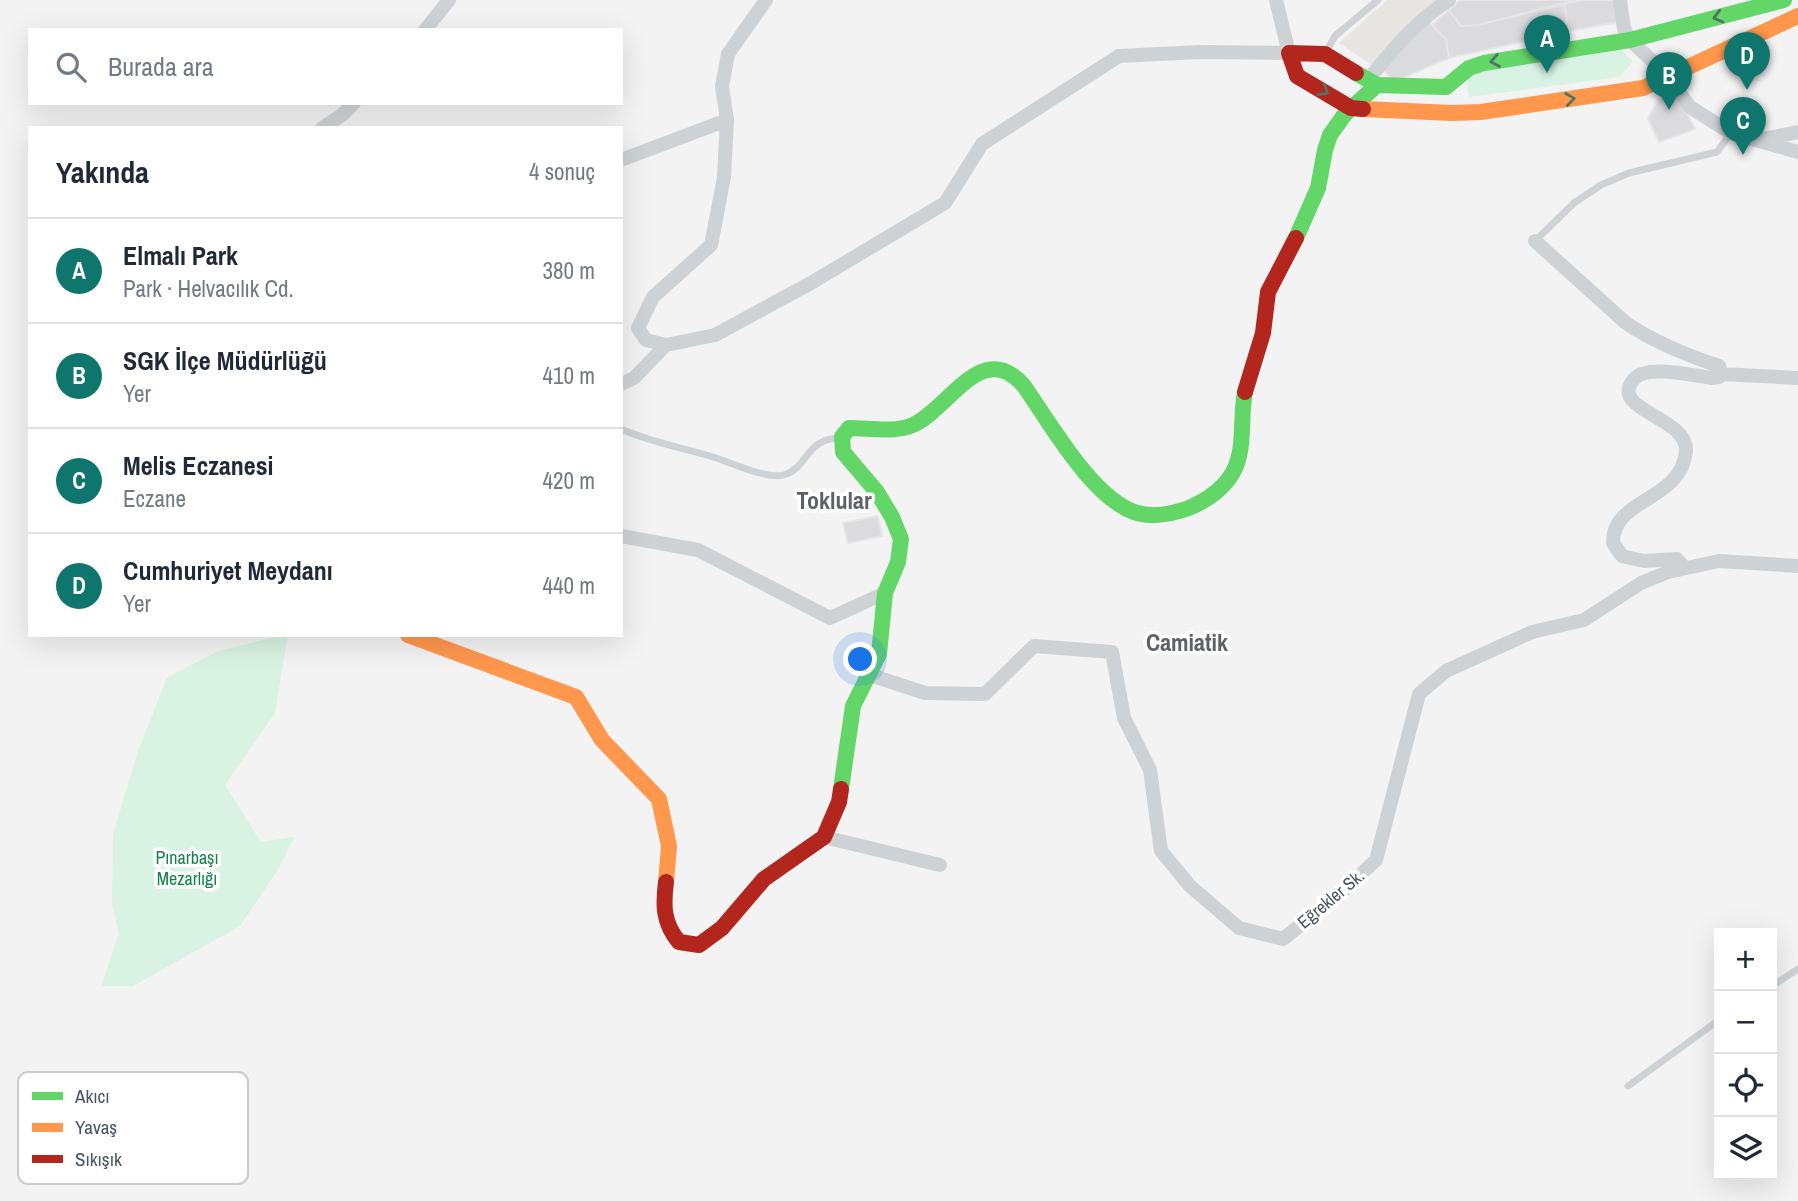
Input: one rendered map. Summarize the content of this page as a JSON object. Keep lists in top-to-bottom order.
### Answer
{
  "streets": {
    "street": ["Eğrekler Sk."]
  },
  "districts": ["Toklular", "Camiatik"],
  "parks": ["Pınarbaşı Mezarlığı"],
  "legend": ["Akıcı", "Yavaş", "Sıkışık"],
  "page": {
    "pins": [
      "A",
      "D",
      "B",
      "C"
    ],
    "search": "Burada ara",
    "heading": ["Yakında", "4 sonuç"],
    "list": [
      {
        "mark": "A",
        "name": "Elmalı Park",
        "note": "Park · Helvacılık Cd.",
        "value": "380 m"
      },
      {
        "mark": "B",
        "name": "SGK İlçe Müdürlüğü",
        "note": "Yer",
        "value": "410 m"
      },
      {
        "mark": "C",
        "name": "Melis Eczanesi",
        "note": "Eczane",
        "value": "420 m"
      },
      {
        "mark": "D",
        "name": "Cumhuriyet Meydanı",
        "note": "Yer",
        "value": "440 m"
      }
    ],
    "map_buttons": ["+", "−"]
  }
}
